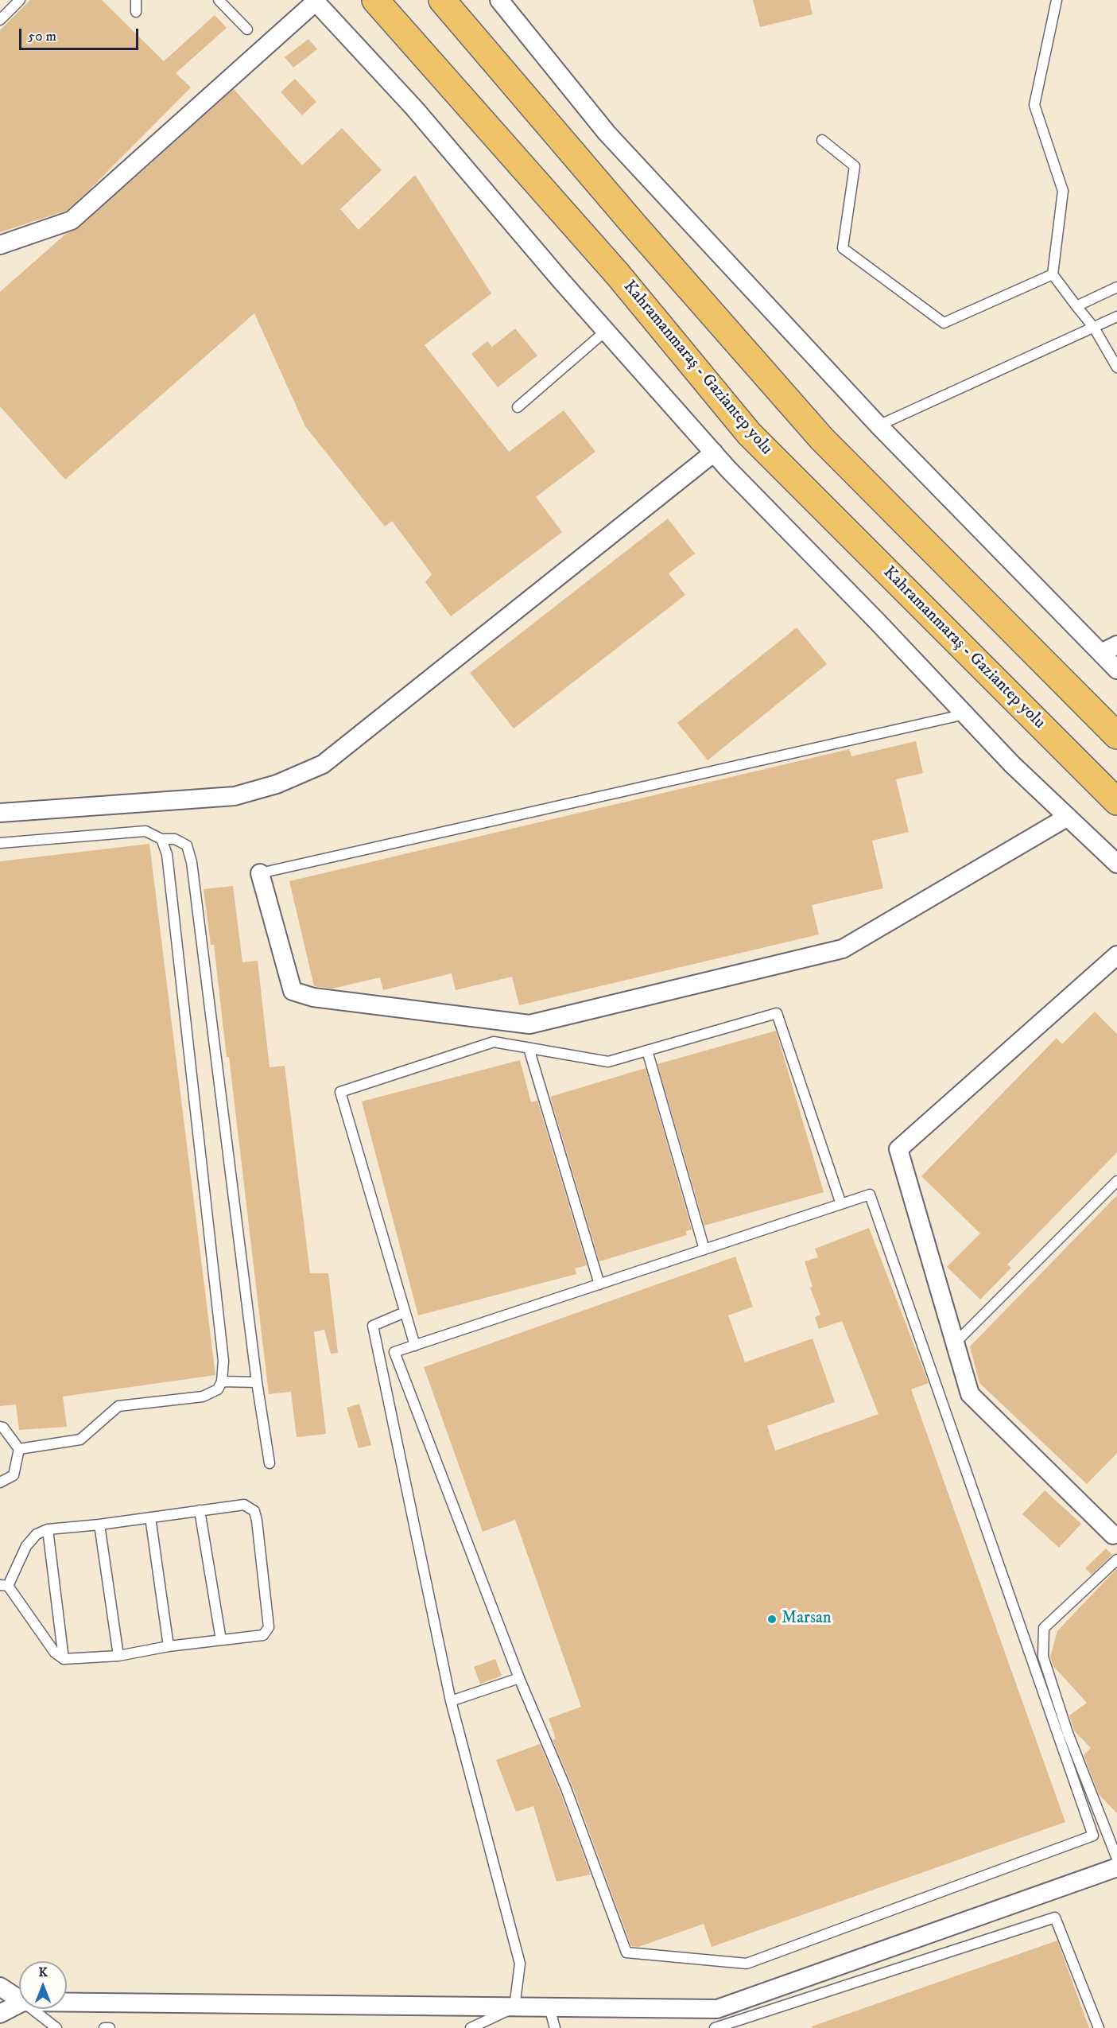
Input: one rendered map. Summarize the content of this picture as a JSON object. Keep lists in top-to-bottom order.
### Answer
{
  "streets": {
    "highway": ["Kahramanmaraş - Gaziantep yolu"]
  },
  "places": ["Marsan"],
  "scale_bar": "50 m",
  "north": "top"
}
